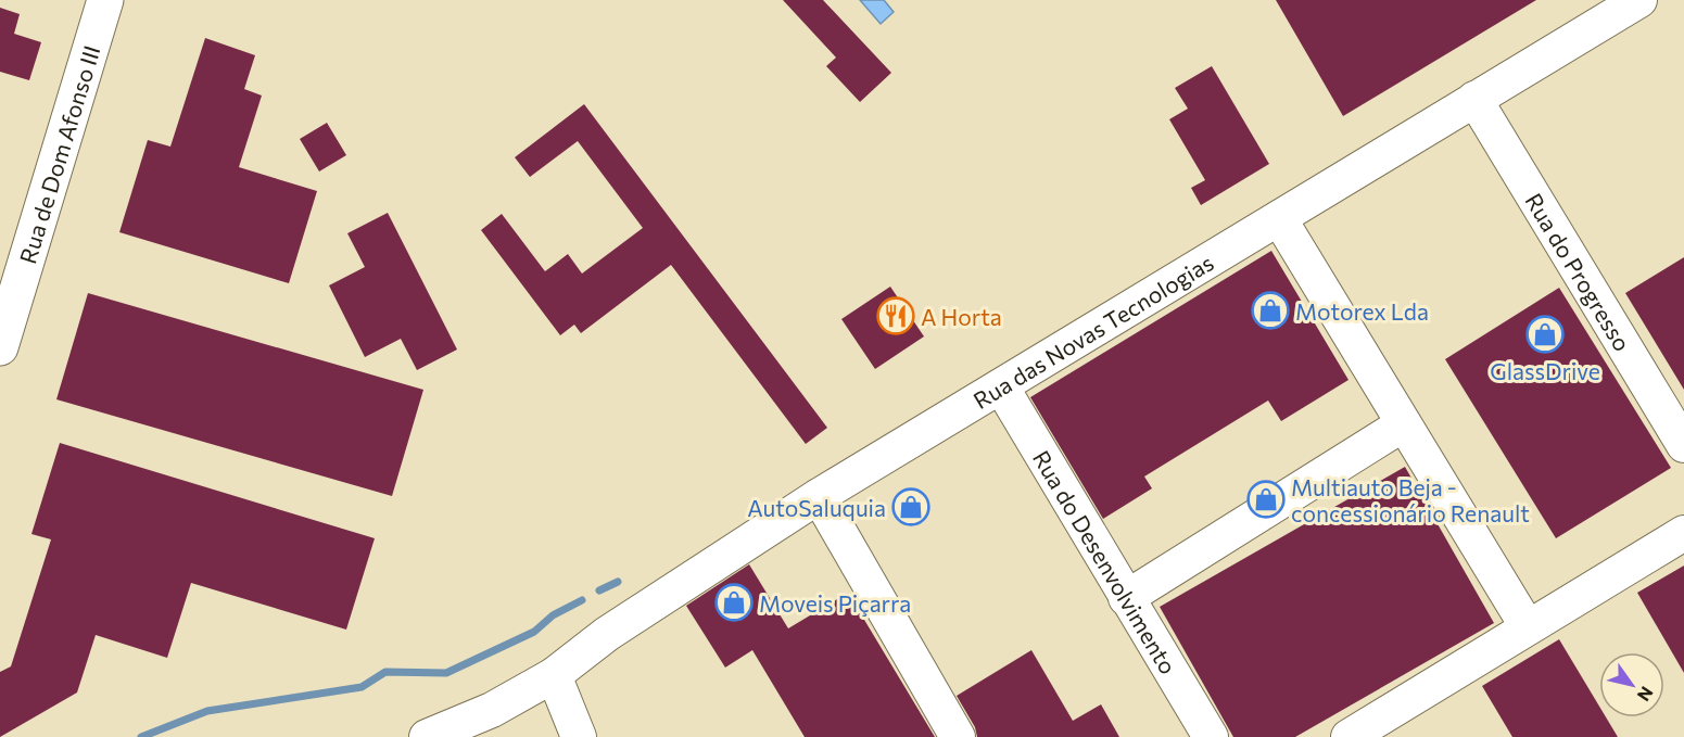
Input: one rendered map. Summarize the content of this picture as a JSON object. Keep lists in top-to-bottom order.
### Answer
{
  "streets": {
    "main road": ["Rua de Dom Afonso III"],
    "street": ["Rua do Progresso", "Rua das Novas Tecnologias", "Rua do Desenvolvimento"]
  },
  "crossings": [
    ["Rua do Progresso", "Rua das Novas Tecnologias"],
    ["Rua das Novas Tecnologias", "Rua do Desenvolvimento"]
  ],
  "places": {
    "shop": [
      "Motorex Lda",
      "GlassDrive",
      "Multiauto Beja - concessionário Renault",
      "AutoSaluquia",
      "Moveis Piçarra"
    ],
    "restaurant": ["A Horta"]
  },
  "north": "bottom right"
}
